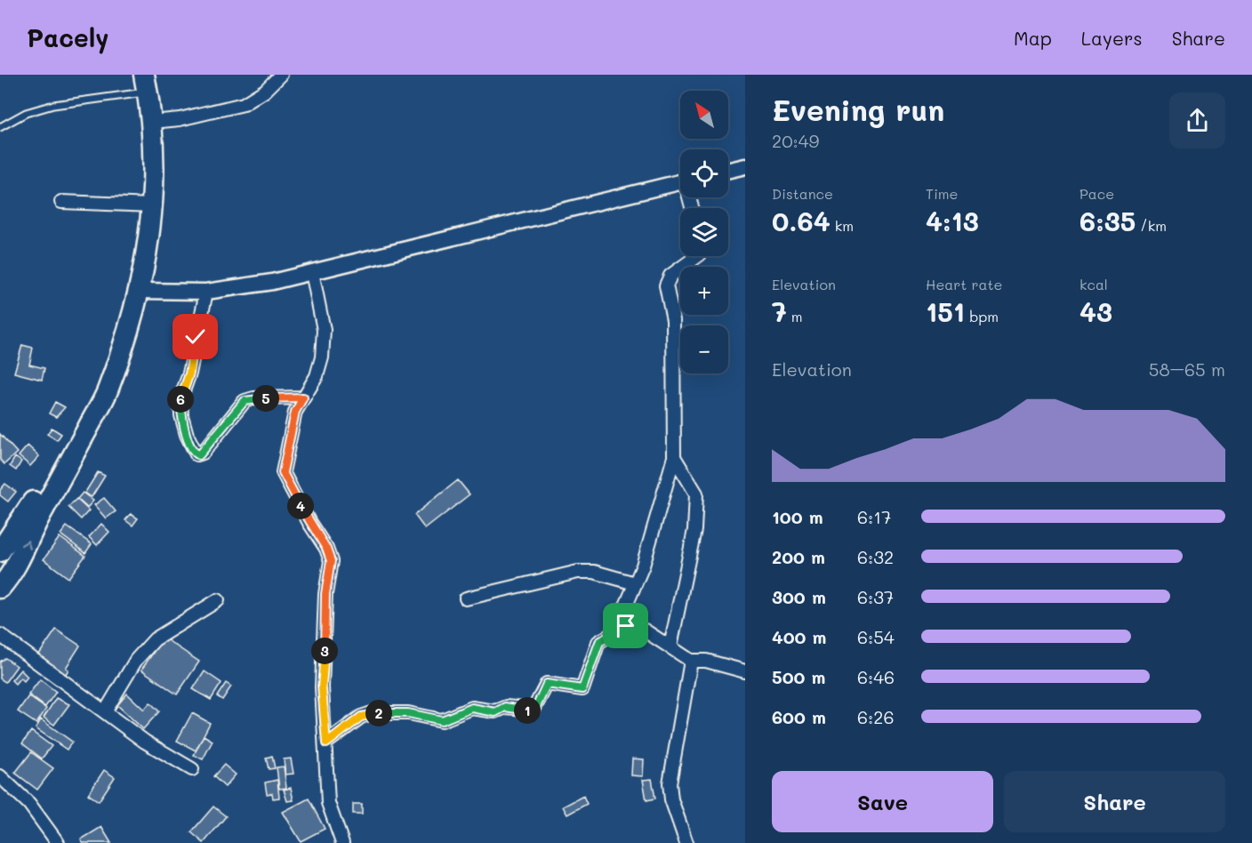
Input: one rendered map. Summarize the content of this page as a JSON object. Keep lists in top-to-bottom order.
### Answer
{
  "north": "top left",
  "page": {
    "header": "Pacely",
    "nav": ["Map", "Layers", "Share"],
    "heading": ["Evening run", "20:49"],
    "map_buttons": ["+", "−"],
    "stats": [
      ["Distance", "0.64 km"],
      ["Time", "4:13"],
      ["Pace", "6:35 /km"],
      ["Elevation", "7 m"],
      ["Heart rate", "151 bpm"],
      ["kcal", "43"]
    ],
    "chart": ["Elevation", "58–65 m"],
    "pins": [
      "5",
      "6",
      "4",
      "3",
      "1",
      "2"
    ],
    "list": [
      {
        "name": "100 m",
        "note": "6:17"
      },
      {
        "name": "200 m",
        "note": "6:32"
      },
      {
        "name": "300 m",
        "note": "6:37"
      },
      {
        "name": "400 m",
        "note": "6:54"
      },
      {
        "name": "500 m",
        "note": "6:46"
      },
      {
        "name": "600 m",
        "note": "6:26"
      }
    ],
    "buttons": ["Save", "Share"]
  }
}
